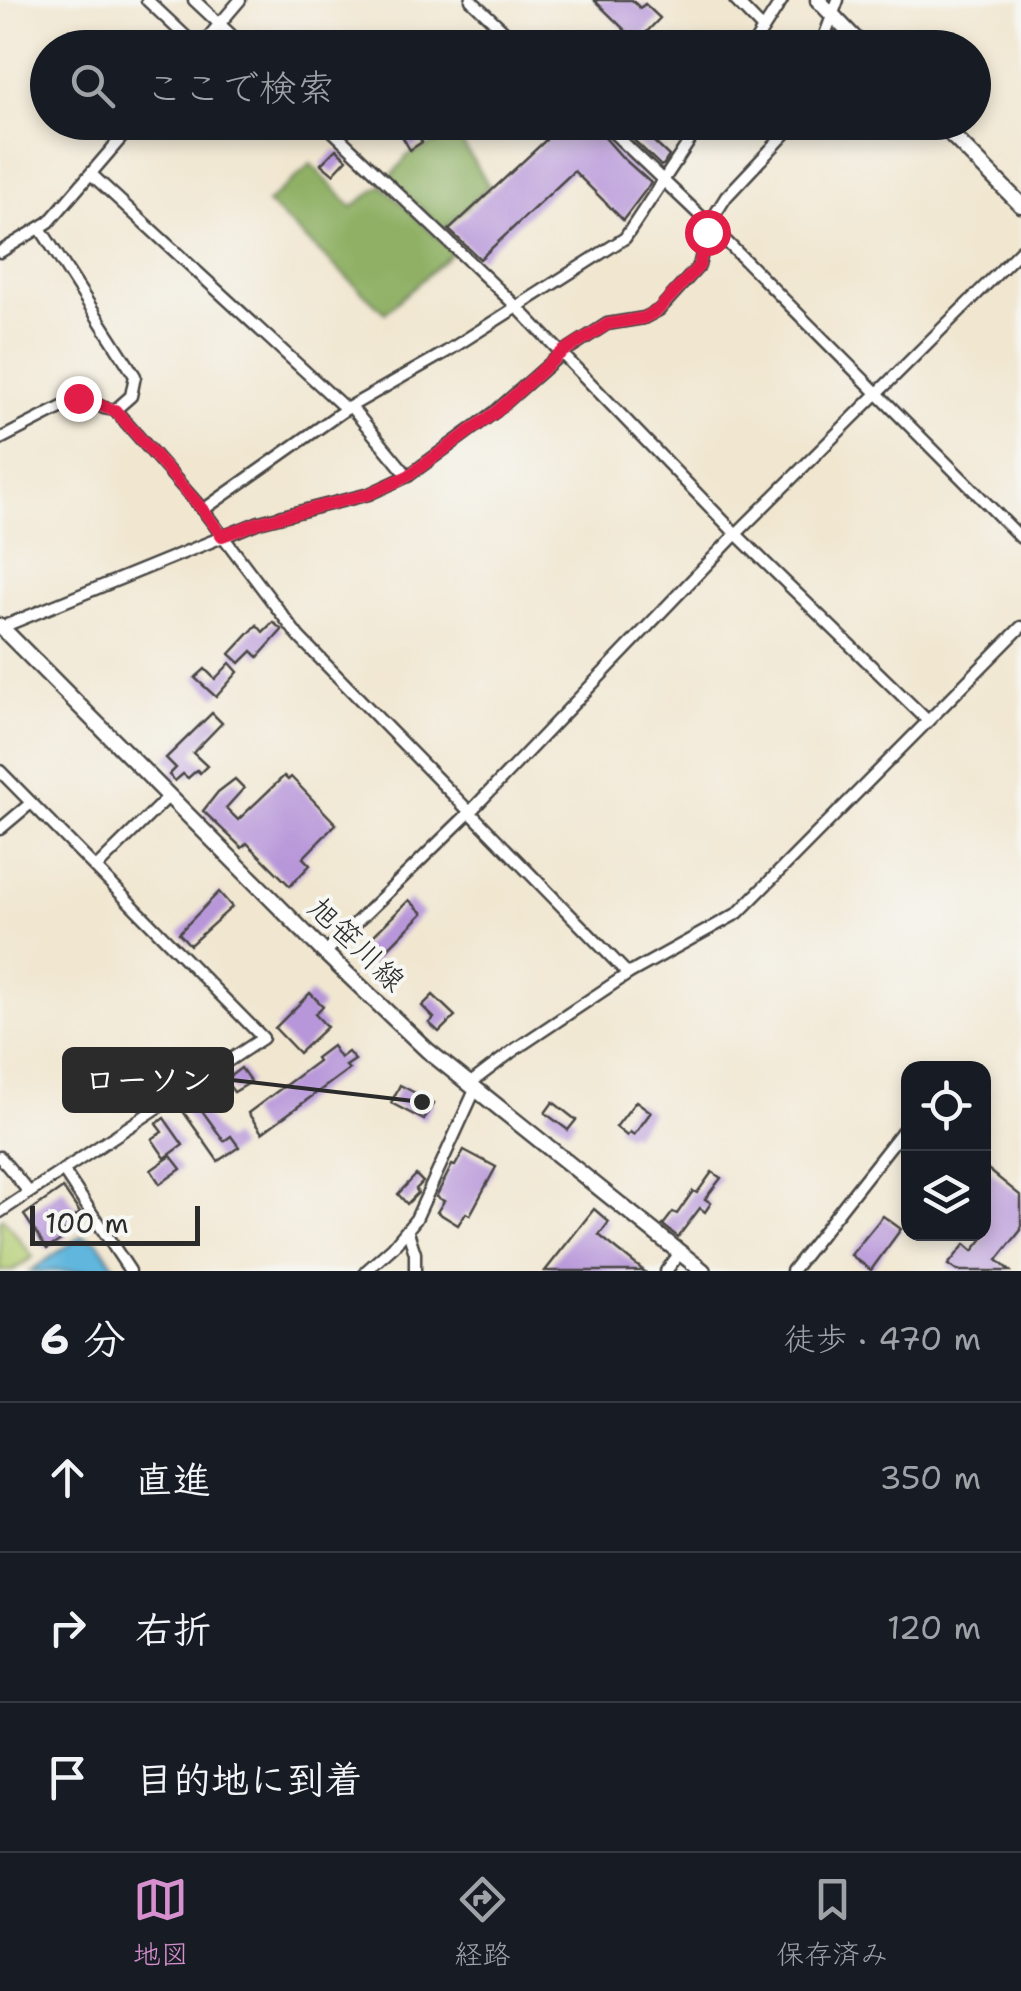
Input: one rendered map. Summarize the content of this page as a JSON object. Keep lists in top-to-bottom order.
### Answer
{
  "streets": {
    "main road": ["旭笹川線"]
  },
  "places": ["ローソン"],
  "scale_bar": "100 m",
  "page": {
    "search": "ここで検索",
    "scale": "100 m",
    "heading": ["6 分", "徒歩 · 470 m"],
    "list": [
      ["直進", "350 m"],
      ["右折", "120 m"],
      "目的地に到着"
    ],
    "nav": ["地図", "経路", "保存済み"]
  }
}
